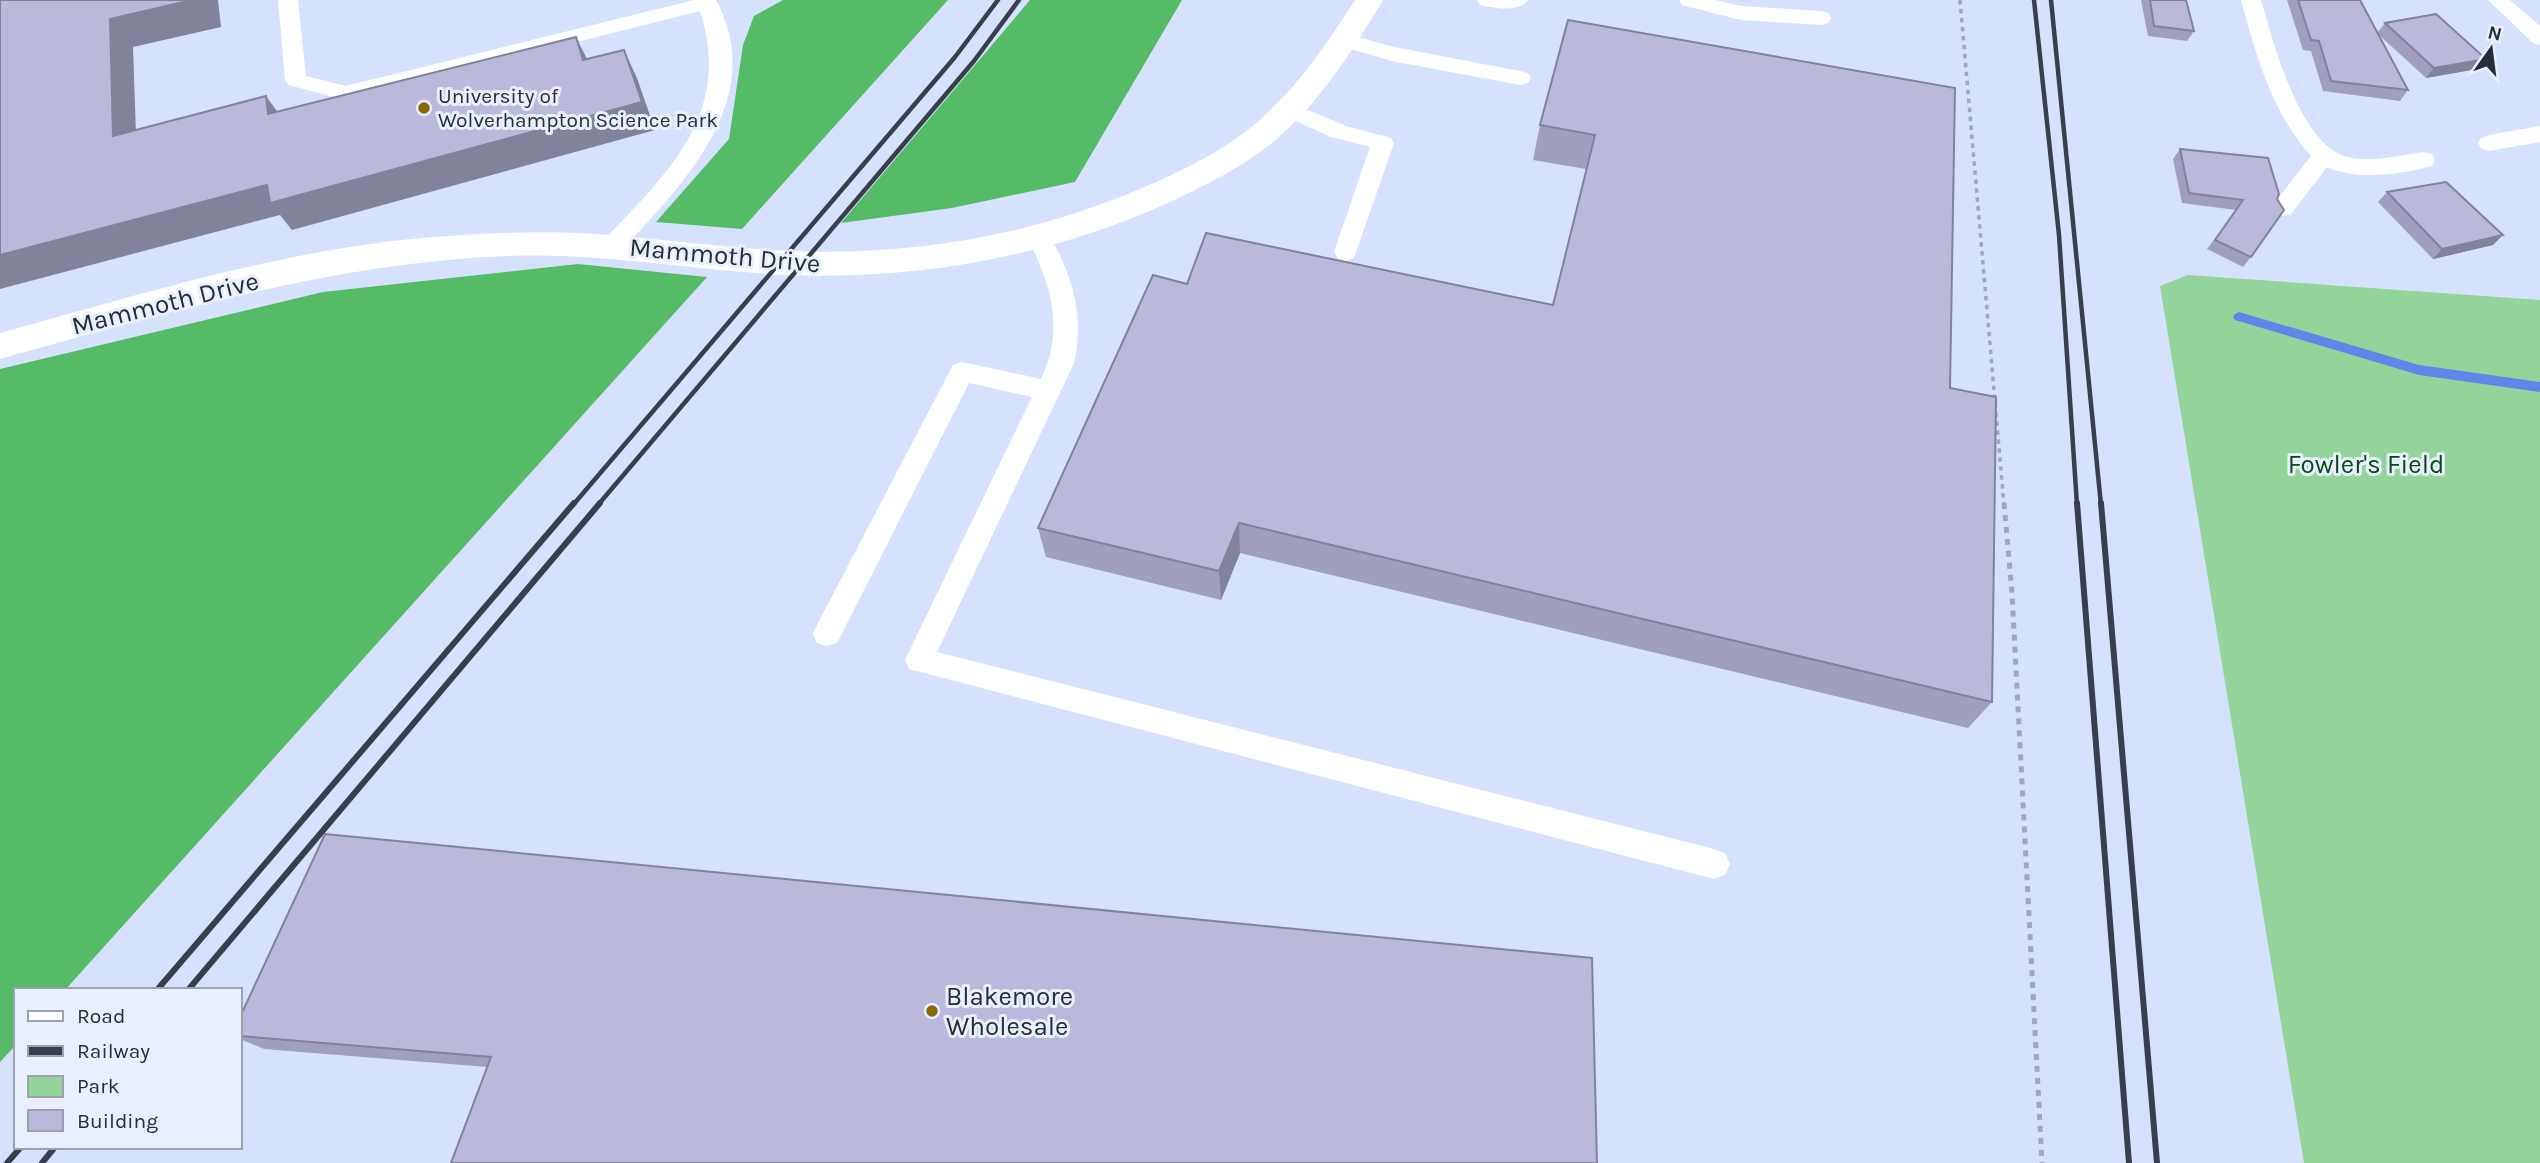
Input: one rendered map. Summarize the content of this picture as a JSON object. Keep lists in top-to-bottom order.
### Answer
{
  "streets": {
    "street": ["Mammoth Drive"]
  },
  "parks": ["Fowler's Field"],
  "places": ["University of Wolverhampton Science Park", "Blakemore Wholesale"],
  "legend": [
    "Road",
    "Railway",
    "Park",
    "Building"
  ],
  "north": "top"
}
